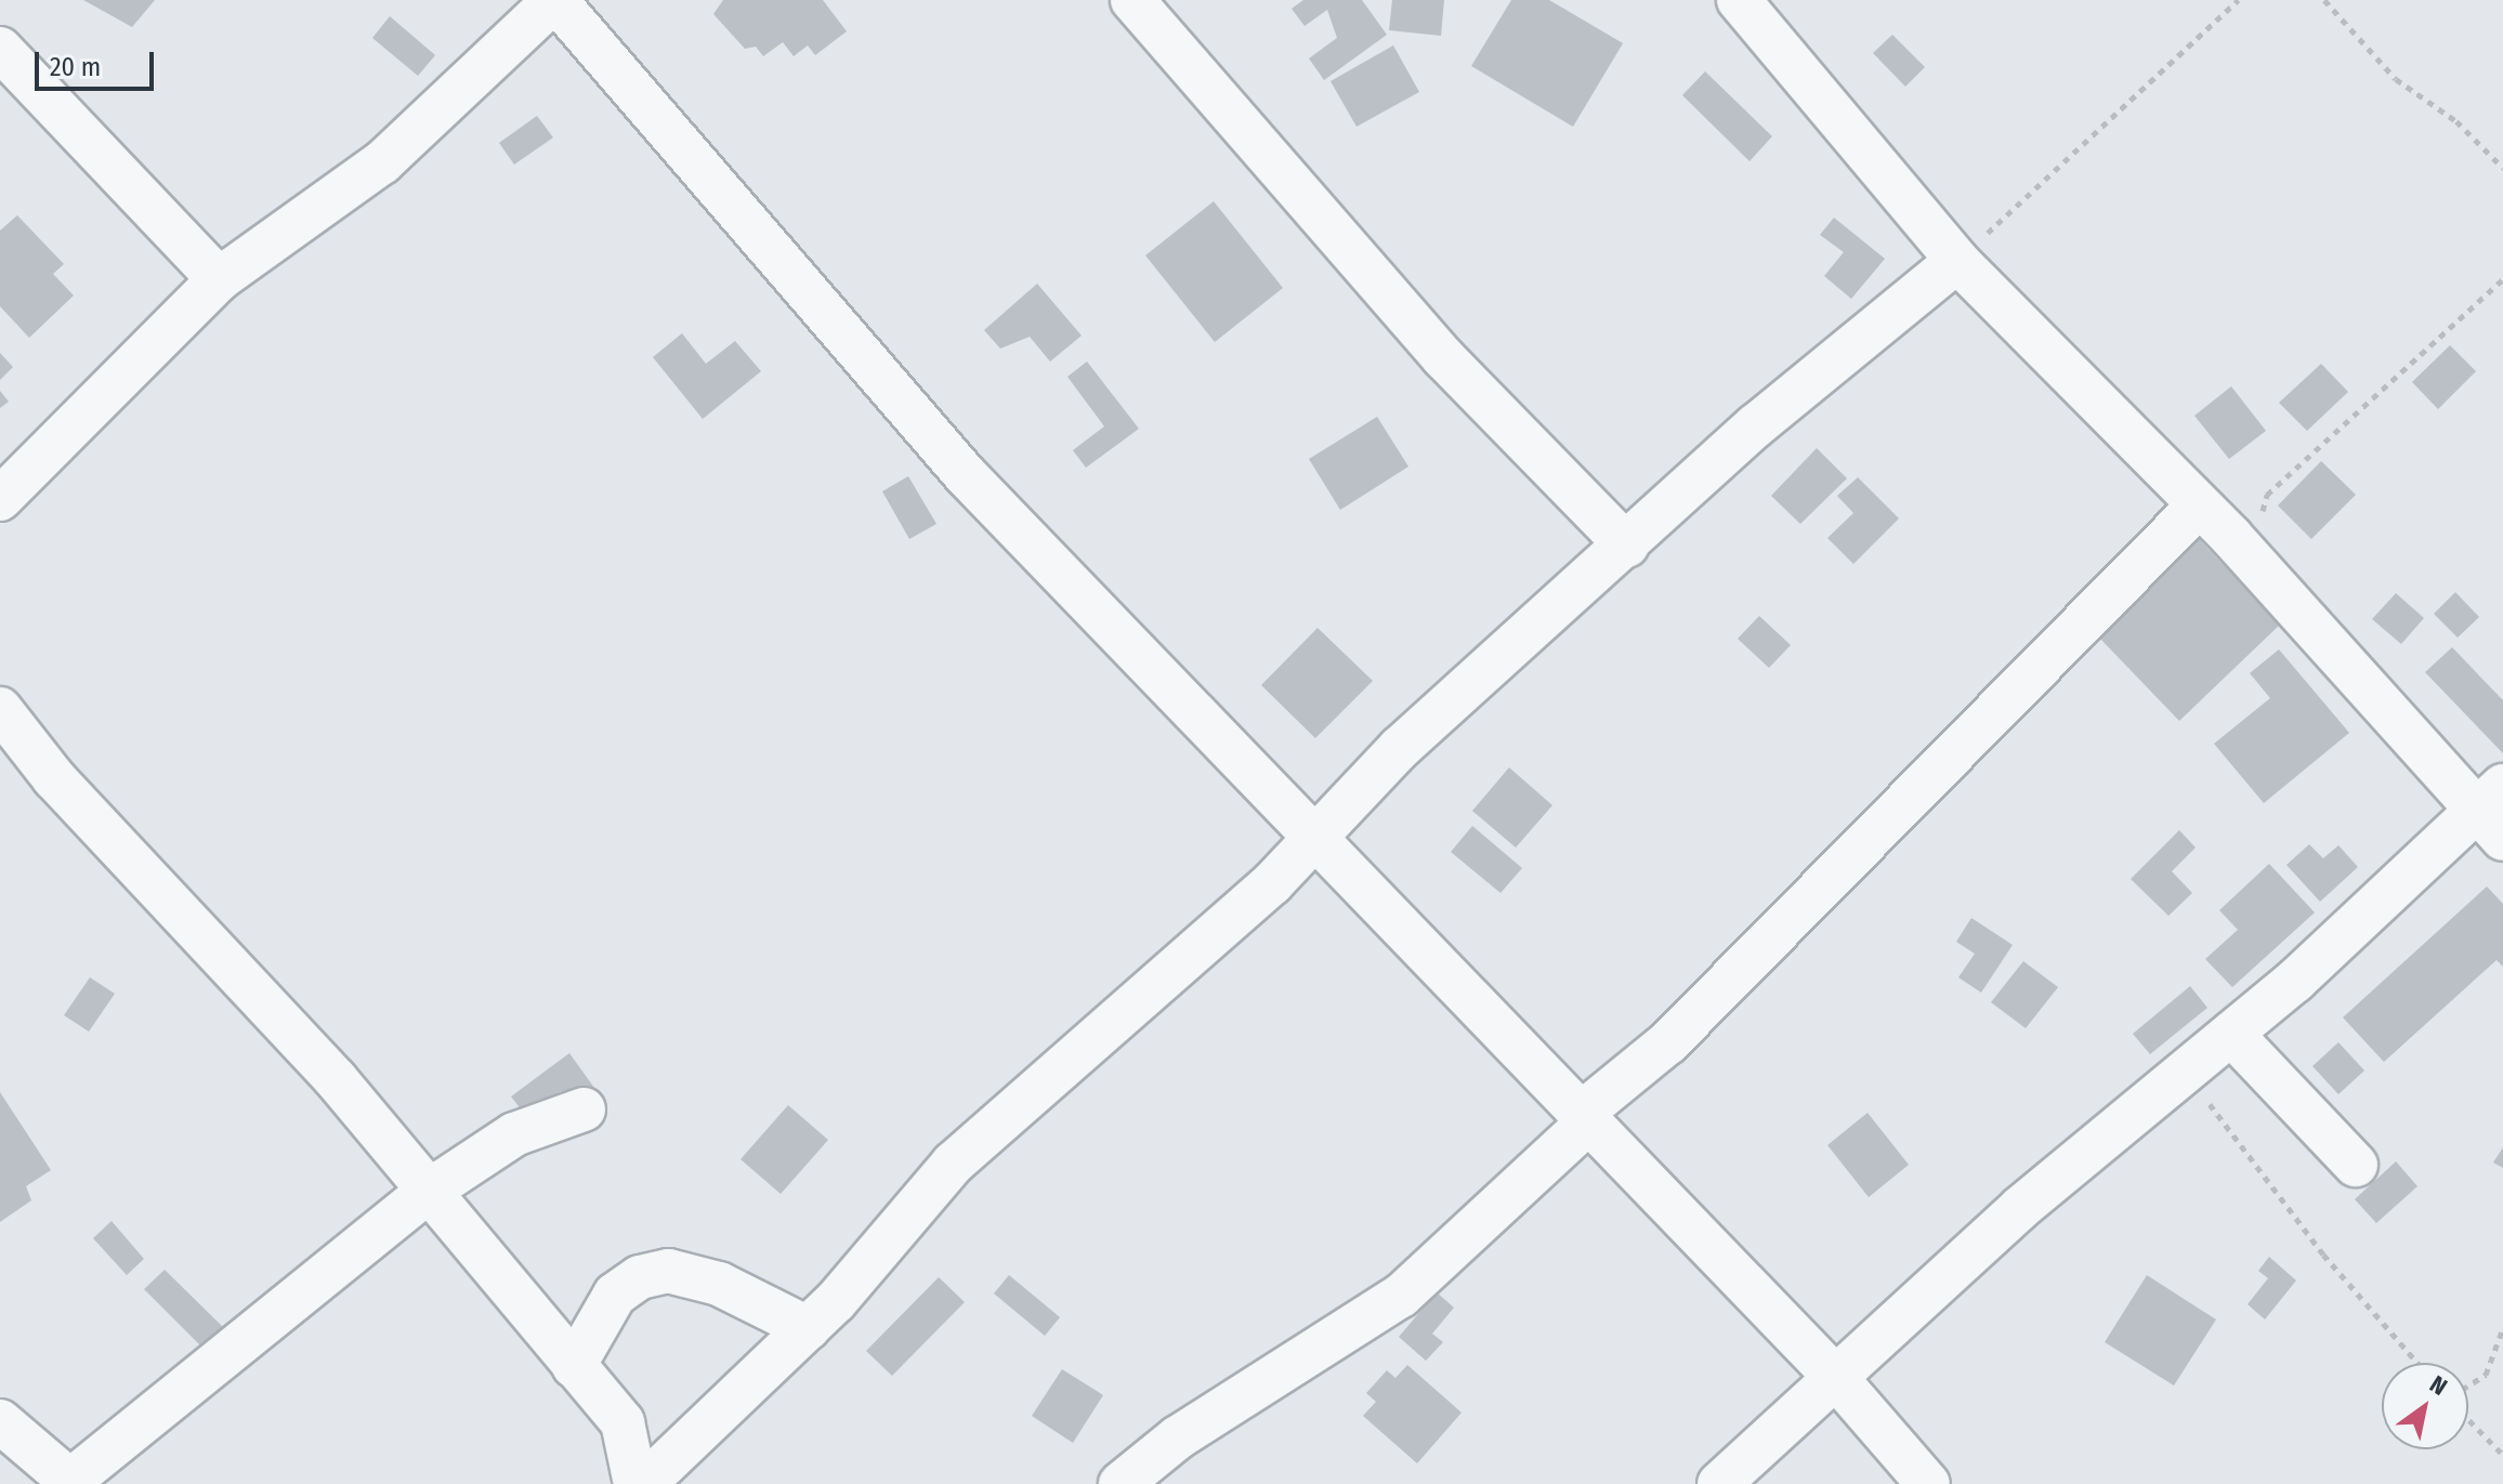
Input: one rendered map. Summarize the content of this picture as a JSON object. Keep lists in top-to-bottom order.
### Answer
{
  "scale_bar": "20 m",
  "north": "top right"
}
